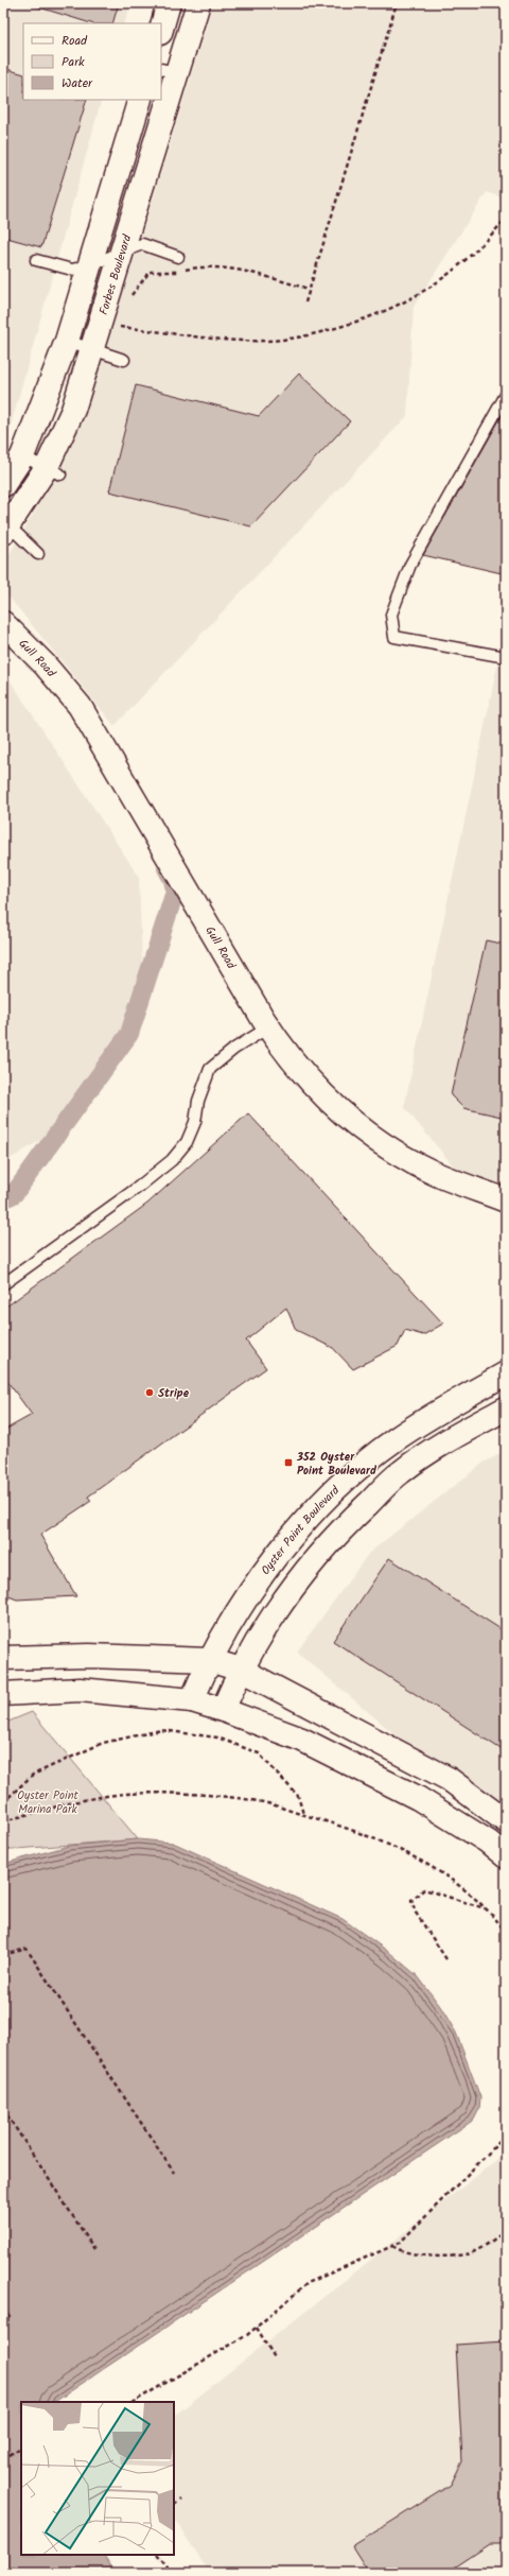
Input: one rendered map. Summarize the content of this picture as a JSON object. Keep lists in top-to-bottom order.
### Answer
{
  "streets": {
    "street": ["Forbes Boulevard", "Gull Road", "Oyster Point Boulevard"]
  },
  "parks": ["Oyster Point Marina Park"],
  "places": {
    "other": ["Stripe"],
    "transit": ["352 Oyster Point Boulevard"]
  },
  "legend": ["Road", "Park", "Water"]
}
